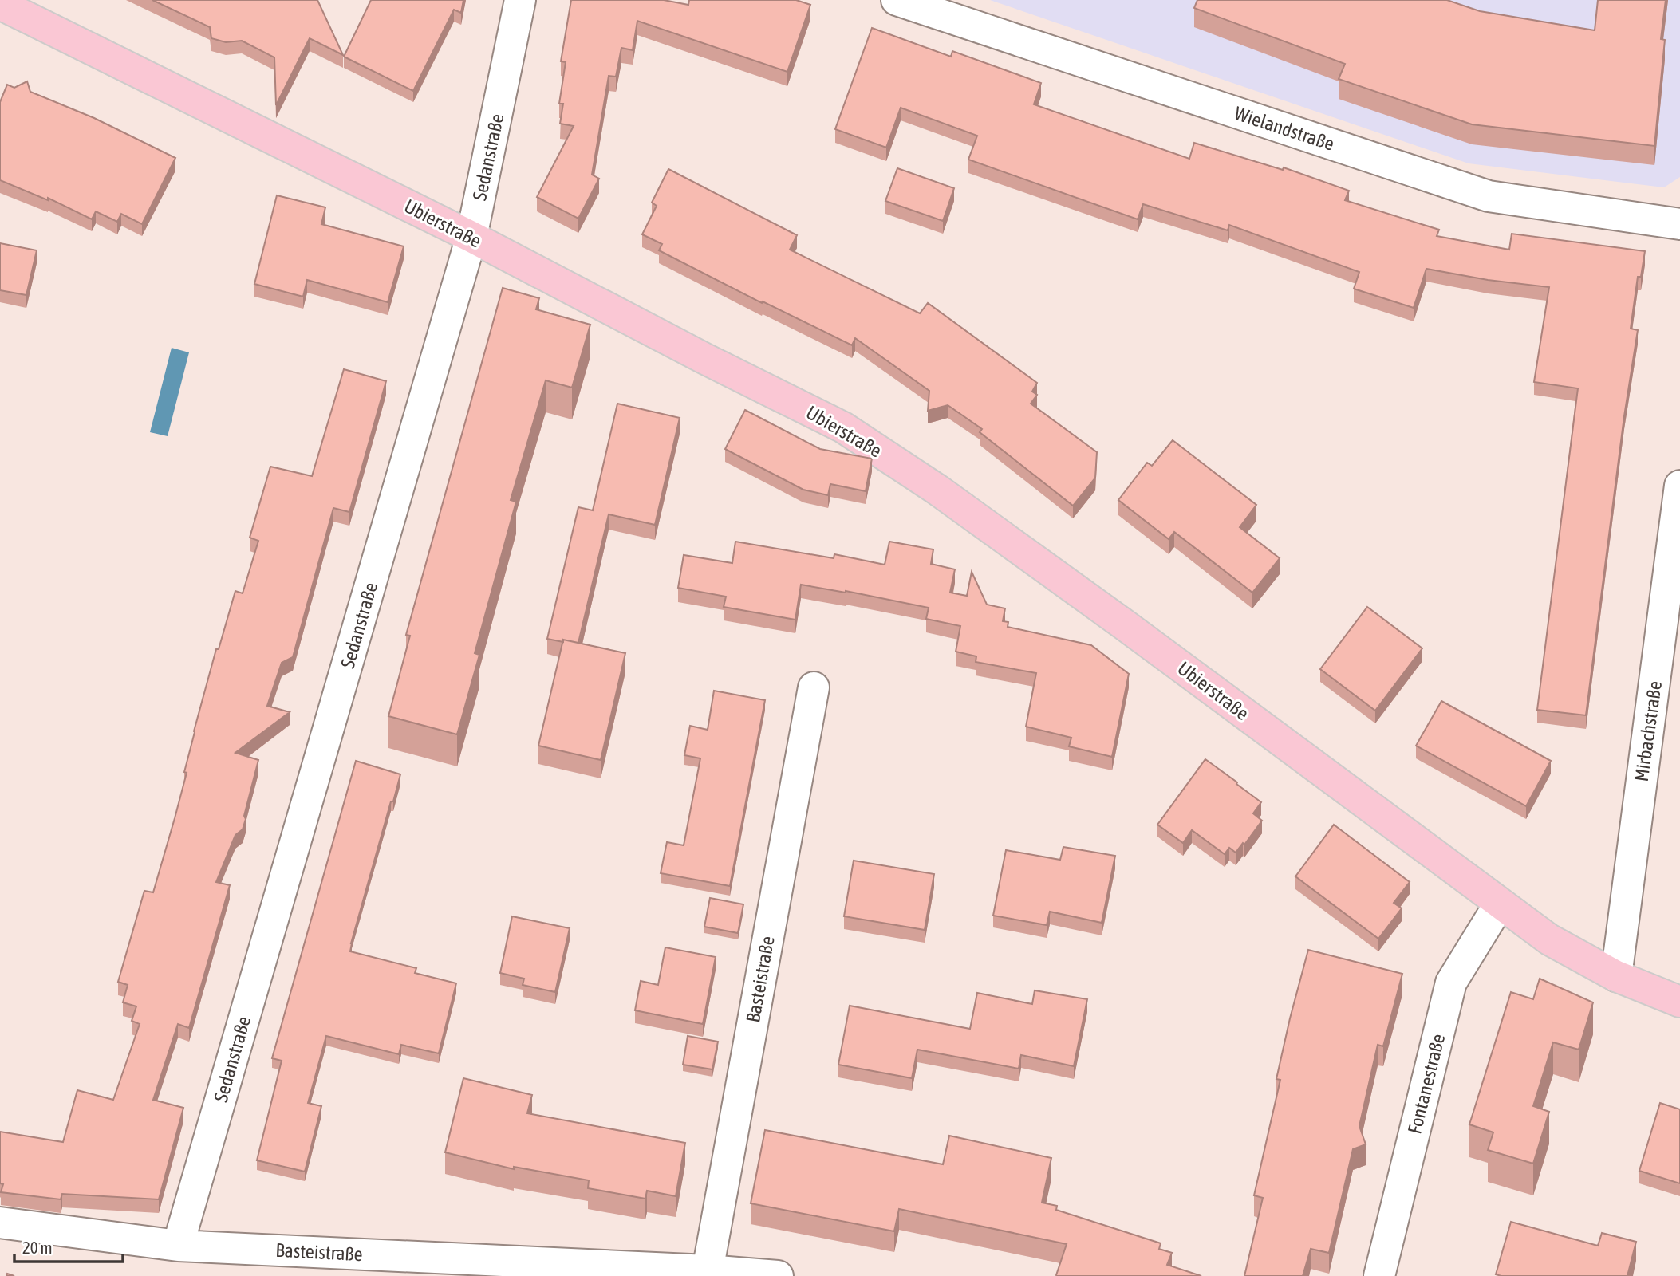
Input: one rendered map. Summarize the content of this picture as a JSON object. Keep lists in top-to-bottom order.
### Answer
{
  "streets": {
    "main road": ["Ubierstraße"],
    "street": [
      "Wielandstraße",
      "Sedanstraße",
      "Mirbachstraße",
      "Basteistraße",
      "Fontanestraße"
    ]
  },
  "crossings": [
    ["Sedanstraße", "Ubierstraße"],
    ["Sedanstraße", "Basteistraße"],
    ["Ubierstraße", "Mirbachstraße"],
    ["Ubierstraße", "Fontanestraße"]
  ],
  "scale_bar": "20 m"
}
